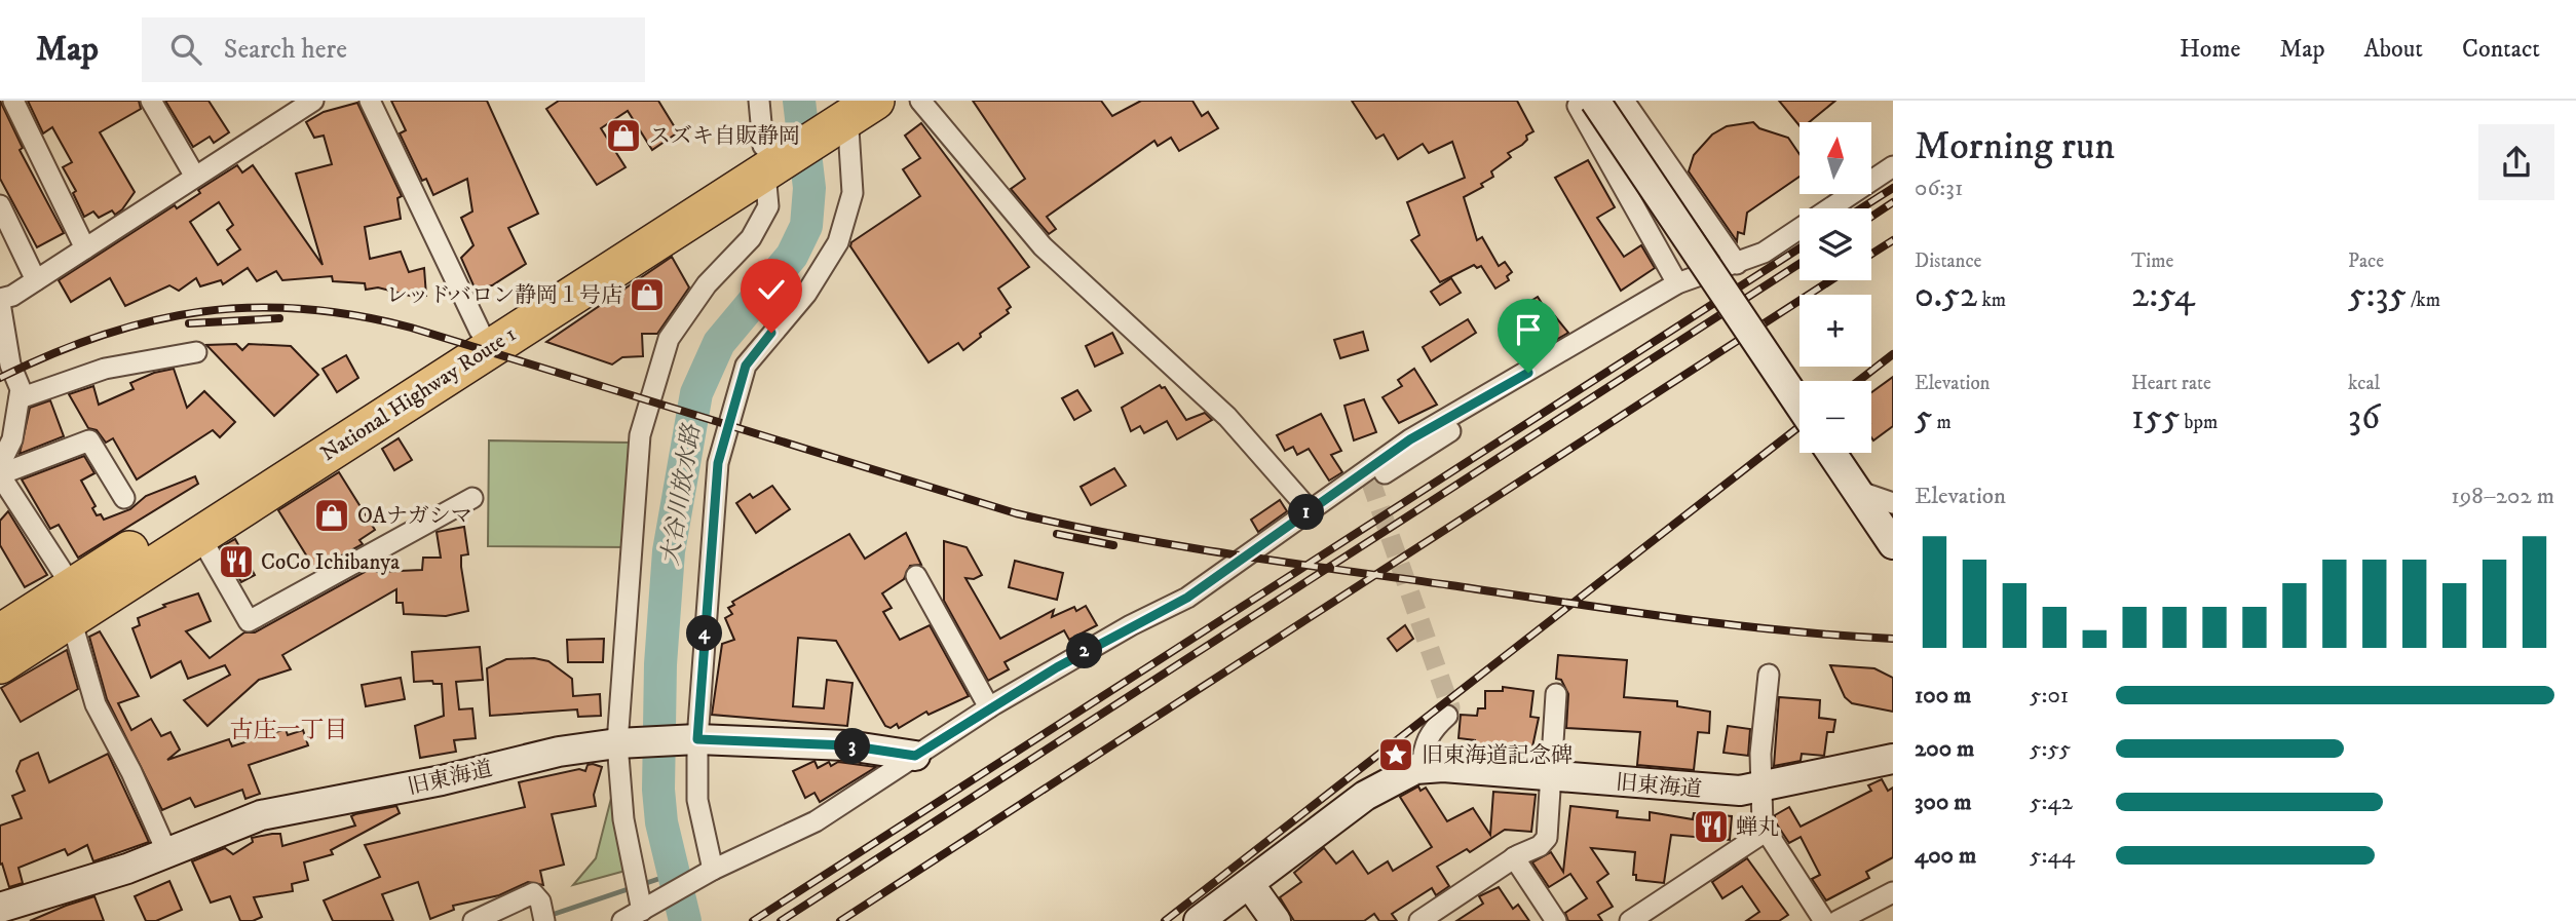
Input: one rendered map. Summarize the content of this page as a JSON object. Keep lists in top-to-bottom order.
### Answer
{
  "streets": {
    "highway": ["National Highway Route 1"],
    "street": ["旧東海道"]
  },
  "districts": ["古庄一丁目"],
  "water": ["大谷川放水路"],
  "places": {
    "shop": ["スズキ自販静岡", "レッドバロン静岡１号店", "OAナガシマ"],
    "restaurant": ["CoCo Ichibanya", "蝉丸"],
    "place": ["旧東海道記念碑"]
  },
  "north": "top",
  "page": {
    "header": "Map",
    "search": "Search here",
    "nav": [
      "Home",
      "Map",
      "About",
      "Contact"
    ],
    "heading": ["Morning run", "06:31"],
    "map_buttons": ["+", "−"],
    "stats": [
      ["Distance", "0.52 km"],
      ["Time", "2:54"],
      ["Pace", "5:35 /km"],
      ["Elevation", "5 m"],
      ["Heart rate", "155 bpm"],
      ["kcal", "36"]
    ],
    "chart": ["Elevation", "198–202 m"],
    "pins": [
      "1",
      "4",
      "2",
      "3"
    ],
    "list": [
      {
        "name": "100 m",
        "note": "5:01"
      },
      {
        "name": "200 m",
        "note": "5:55"
      },
      {
        "name": "300 m",
        "note": "5:42"
      },
      {
        "name": "400 m",
        "note": "5:44"
      }
    ]
  }
}
